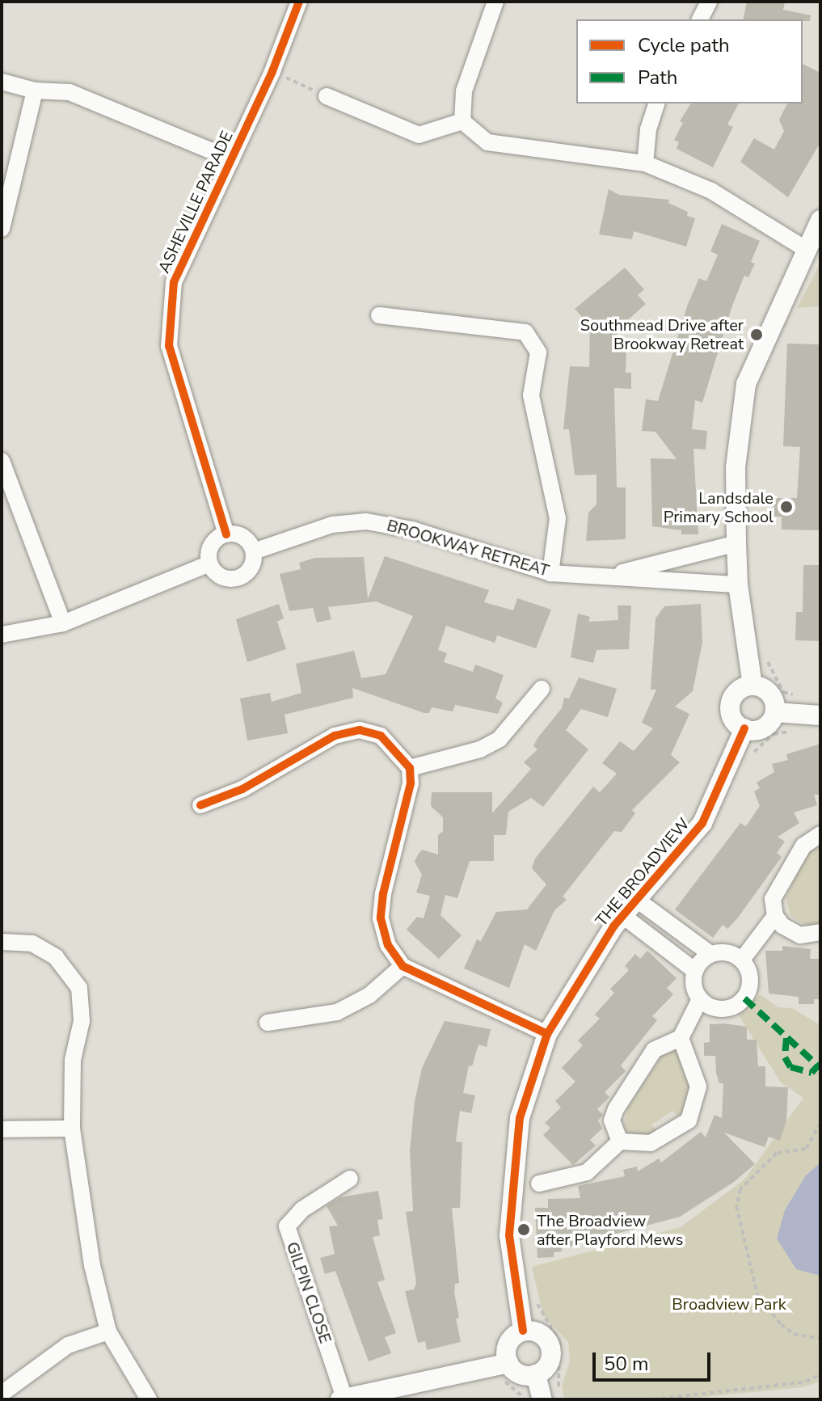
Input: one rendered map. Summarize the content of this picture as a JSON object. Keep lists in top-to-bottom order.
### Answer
{
  "streets": {
    "street": [
      "ASHEVILLE PARADE",
      "BROOKWAY RETREAT",
      "THE BROADVIEW",
      "GILPIN CLOSE"
    ]
  },
  "crossings": [
    ["ASHEVILLE PARADE", "BROOKWAY RETREAT"]
  ],
  "parks": ["Broadview Park"],
  "places": ["Southmead Drive after Brookway Retreat", "Landsdale Primary School", "The Broadview after Playford Mews"],
  "legend": ["Cycle path", "Path"],
  "scale_bar": "50 m"
}
